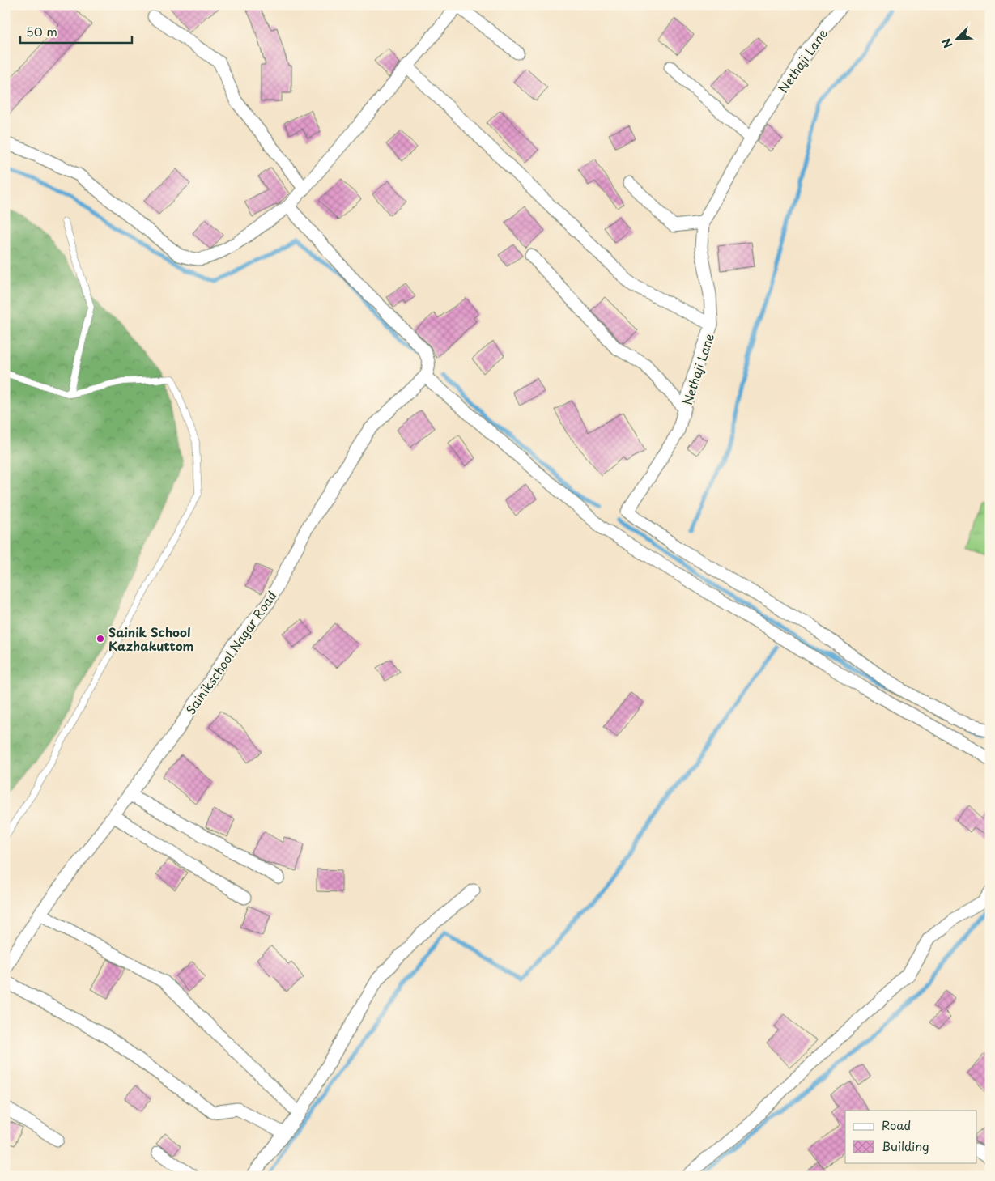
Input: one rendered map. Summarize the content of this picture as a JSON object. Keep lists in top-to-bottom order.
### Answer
{
  "streets": {
    "street": ["Nethaji Lane", "Sainikschool Nagar Road"]
  },
  "places": ["Sainik School Kazhakuttom"],
  "legend": ["Road", "Building"],
  "scale_bar": "50 m",
  "north": "bottom left"
}
